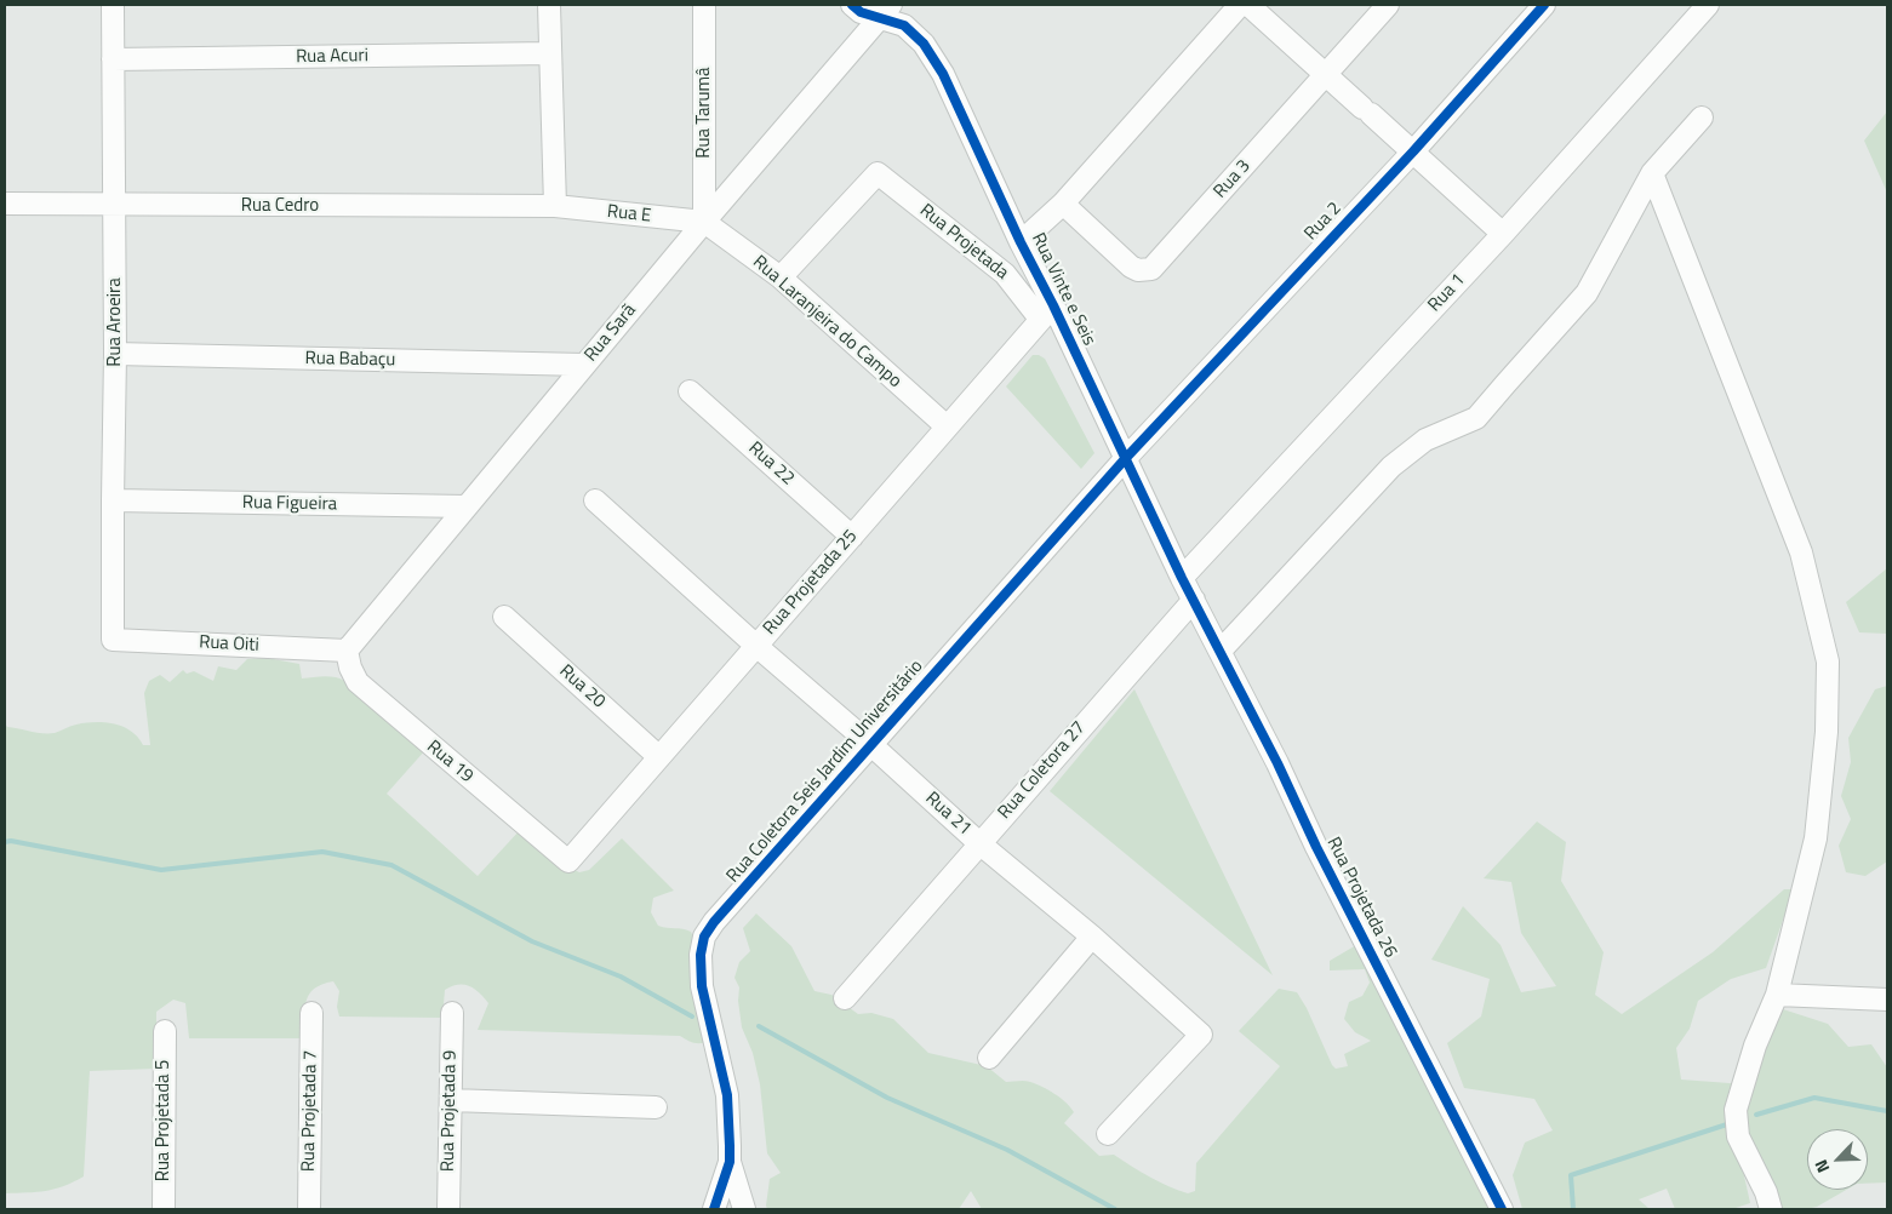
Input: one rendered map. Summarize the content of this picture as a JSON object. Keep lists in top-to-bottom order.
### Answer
{
  "streets": {
    "street": [
      "Rua Acuri",
      "Rua Tarumâ",
      "Rua 3",
      "Rua Cedro",
      "Rua E",
      "Rua 2",
      "Rua Projetada",
      "Rua Vinte e Seis",
      "Rua 1",
      "Rua Aroeira",
      "Rua Laranjeira do Campo",
      "Rua Sarã",
      "Rua Babaçu",
      "Rua 22",
      "Rua Figueira",
      "Rua Projetada 25",
      "Rua Oiti",
      "Rua 20",
      "Rua 19",
      "Rua Coletora 27",
      "Rua Coletora Seis Jardim Universitário",
      "Rua 21",
      "Rua Projetada 26",
      "Rua Projetada 7",
      "Rua Projetada 9",
      "Rua Projetada 5"
    ]
  },
  "crossings": [
    ["Rua Acuri", "Rua Aroeira"],
    ["Rua Tarumâ", "Rua E"],
    ["Rua Tarumâ", "Rua Laranjeira do Campo"],
    ["Rua Tarumâ", "Rua Sarã"],
    ["Rua Cedro", "Rua E"],
    ["Rua Cedro", "Rua Aroeira"],
    ["Rua E", "Rua Laranjeira do Campo"],
    ["Rua E", "Rua Sarã"],
    ["Rua 2", "Rua Vinte e Seis"],
    ["Rua 2", "Rua Coletora Seis Jardim Universitário"],
    ["Rua Projetada", "Rua Vinte e Seis"],
    ["Rua Projetada", "Rua Laranjeira do Campo"],
    ["Rua Projetada", "Rua Projetada 25"],
    ["Rua Vinte e Seis", "Rua 1"],
    ["Rua Vinte e Seis", "Rua Sarã"],
    ["Rua Vinte e Seis", "Rua Projetada 25"],
    ["Rua Vinte e Seis", "Rua Coletora 27"],
    ["Rua Vinte e Seis", "Rua Coletora Seis Jardim Universitário"],
    ["Rua Vinte e Seis", "Rua Projetada 26"],
    ["Rua Aroeira", "Rua Babaçu"],
    ["Rua Aroeira", "Rua Figueira"],
    ["Rua Aroeira", "Rua Oiti"],
    ["Rua Laranjeira do Campo", "Rua Sarã"],
    ["Rua Laranjeira do Campo", "Rua Projetada 25"],
    ["Rua Sarã", "Rua Babaçu"],
    ["Rua Sarã", "Rua Figueira"],
    ["Rua Sarã", "Rua Oiti"],
    ["Rua Sarã", "Rua 19"],
    ["Rua 22", "Rua Projetada 25"],
    ["Rua Projetada 25", "Rua 20"],
    ["Rua Projetada 25", "Rua 19"],
    ["Rua Projetada 25", "Rua 21"],
    ["Rua Oiti", "Rua 19"],
    ["Rua Coletora 27", "Rua 21"],
    ["Rua Coletora 27", "Rua Projetada 26"],
    ["Rua Coletora Seis Jardim Universitário", "Rua 21"]
  ],
  "north": "bottom left"
}
